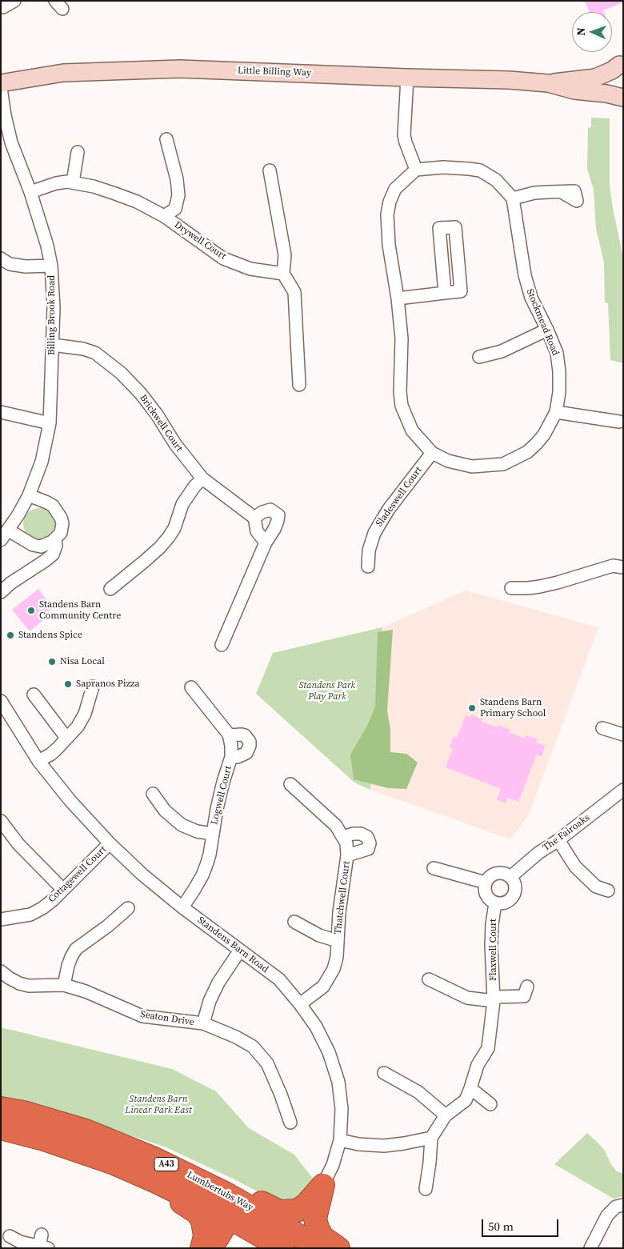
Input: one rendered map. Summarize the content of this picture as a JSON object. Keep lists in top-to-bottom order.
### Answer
{
  "streets": {
    "highway": ["A43", "Lumbertubs Way"],
    "street": [
      "Little Billing Way",
      "Drywell Court",
      "Billing Brook Road",
      "Stockmead Road",
      "Brickwell Court",
      "Sladeswell Court",
      "Logwell Court",
      "The Fairoaks",
      "Cottagewell Court",
      "Thatchwell Court",
      "Standens Barn Road",
      "Flaxwell Court",
      "Seaton Drive"
    ]
  },
  "crossings": [
    ["Drywell Court", "Billing Brook Road"],
    ["Billing Brook Road", "Brickwell Court"],
    ["Stockmead Road", "Sladeswell Court"],
    ["Logwell Court", "Standens Barn Road"],
    ["The Fairoaks", "Flaxwell Court"],
    ["Cottagewell Court", "Standens Barn Road"],
    ["Thatchwell Court", "Standens Barn Road"],
    ["Standens Barn Road", "Lumbertubs Way"]
  ],
  "parks": ["Standens Park Play Park", "Standens Barn Linear Park East"],
  "places": [
    "Standens Barn Community Centre",
    "Standens Spice",
    "Nisa Local",
    "Sapranos Pizza",
    "Standens Barn Primary School"
  ],
  "scale_bar": "50 m",
  "north": "left"
}
